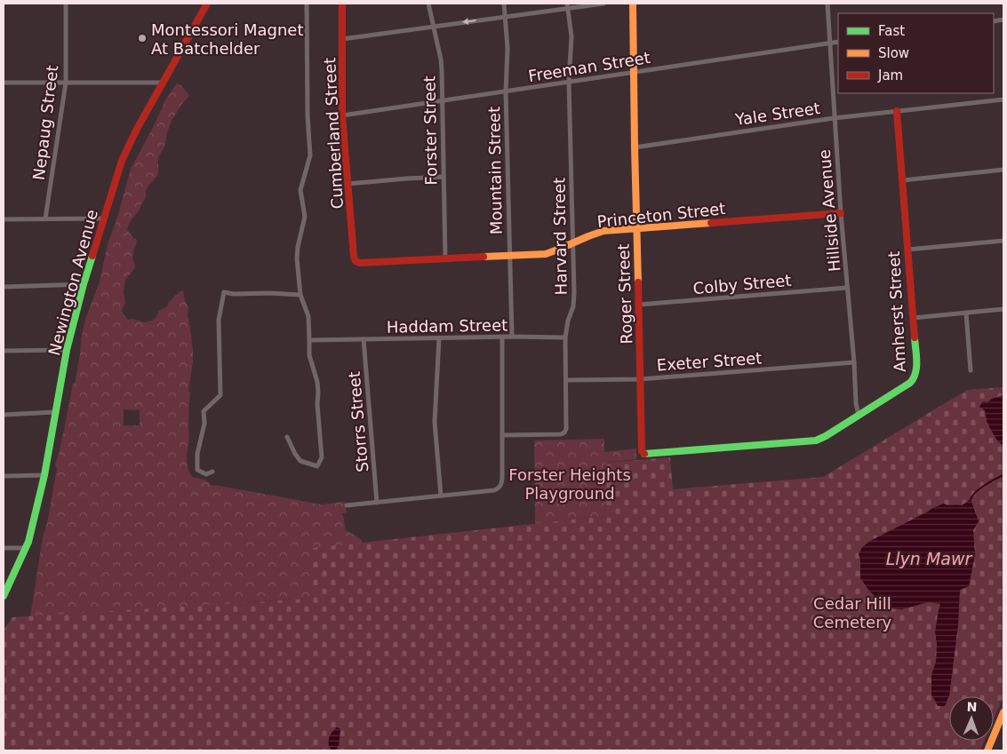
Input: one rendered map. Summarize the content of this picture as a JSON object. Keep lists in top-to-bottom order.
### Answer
{
  "streets": {
    "street": [
      "Freeman Street",
      "Yale Street",
      "Nepaug Street",
      "Forster Street",
      "Cumberland Street",
      "Mountain Street",
      "Hillside Avenue",
      "Princeton Street",
      "Harvard Street",
      "Newington Avenue",
      "Colby Street",
      "Roger Street",
      "Amherst Street",
      "Haddam Street",
      "Exeter Street",
      "Storrs Street"
    ]
  },
  "crossings": [
    ["Freeman Street", "Forster Street"],
    ["Freeman Street", "Cumberland Street"],
    ["Freeman Street", "Mountain Street"],
    ["Freeman Street", "Hillside Avenue"],
    ["Freeman Street", "Harvard Street"],
    ["Freeman Street", "Roger Street"],
    ["Yale Street", "Hillside Avenue"],
    ["Yale Street", "Roger Street"],
    ["Yale Street", "Amherst Street"],
    ["Forster Street", "Princeton Street"],
    ["Cumberland Street", "Princeton Street"],
    ["Mountain Street", "Princeton Street"],
    ["Mountain Street", "Haddam Street"],
    ["Hillside Avenue", "Princeton Street"],
    ["Hillside Avenue", "Colby Street"],
    ["Hillside Avenue", "Amherst Street"],
    ["Hillside Avenue", "Exeter Street"],
    ["Princeton Street", "Harvard Street"],
    ["Princeton Street", "Roger Street"],
    ["Harvard Street", "Haddam Street"],
    ["Harvard Street", "Exeter Street"],
    ["Colby Street", "Roger Street"],
    ["Roger Street", "Amherst Street"],
    ["Roger Street", "Exeter Street"],
    ["Haddam Street", "Storrs Street"]
  ],
  "water": ["Llyn Mawr"],
  "parks": ["Forster Heights Playground", "Cedar Hill Cemetery"],
  "places": ["Montessori Magnet At Batchelder"],
  "legend": ["Fast", "Slow", "Jam"],
  "north": "top"
}
